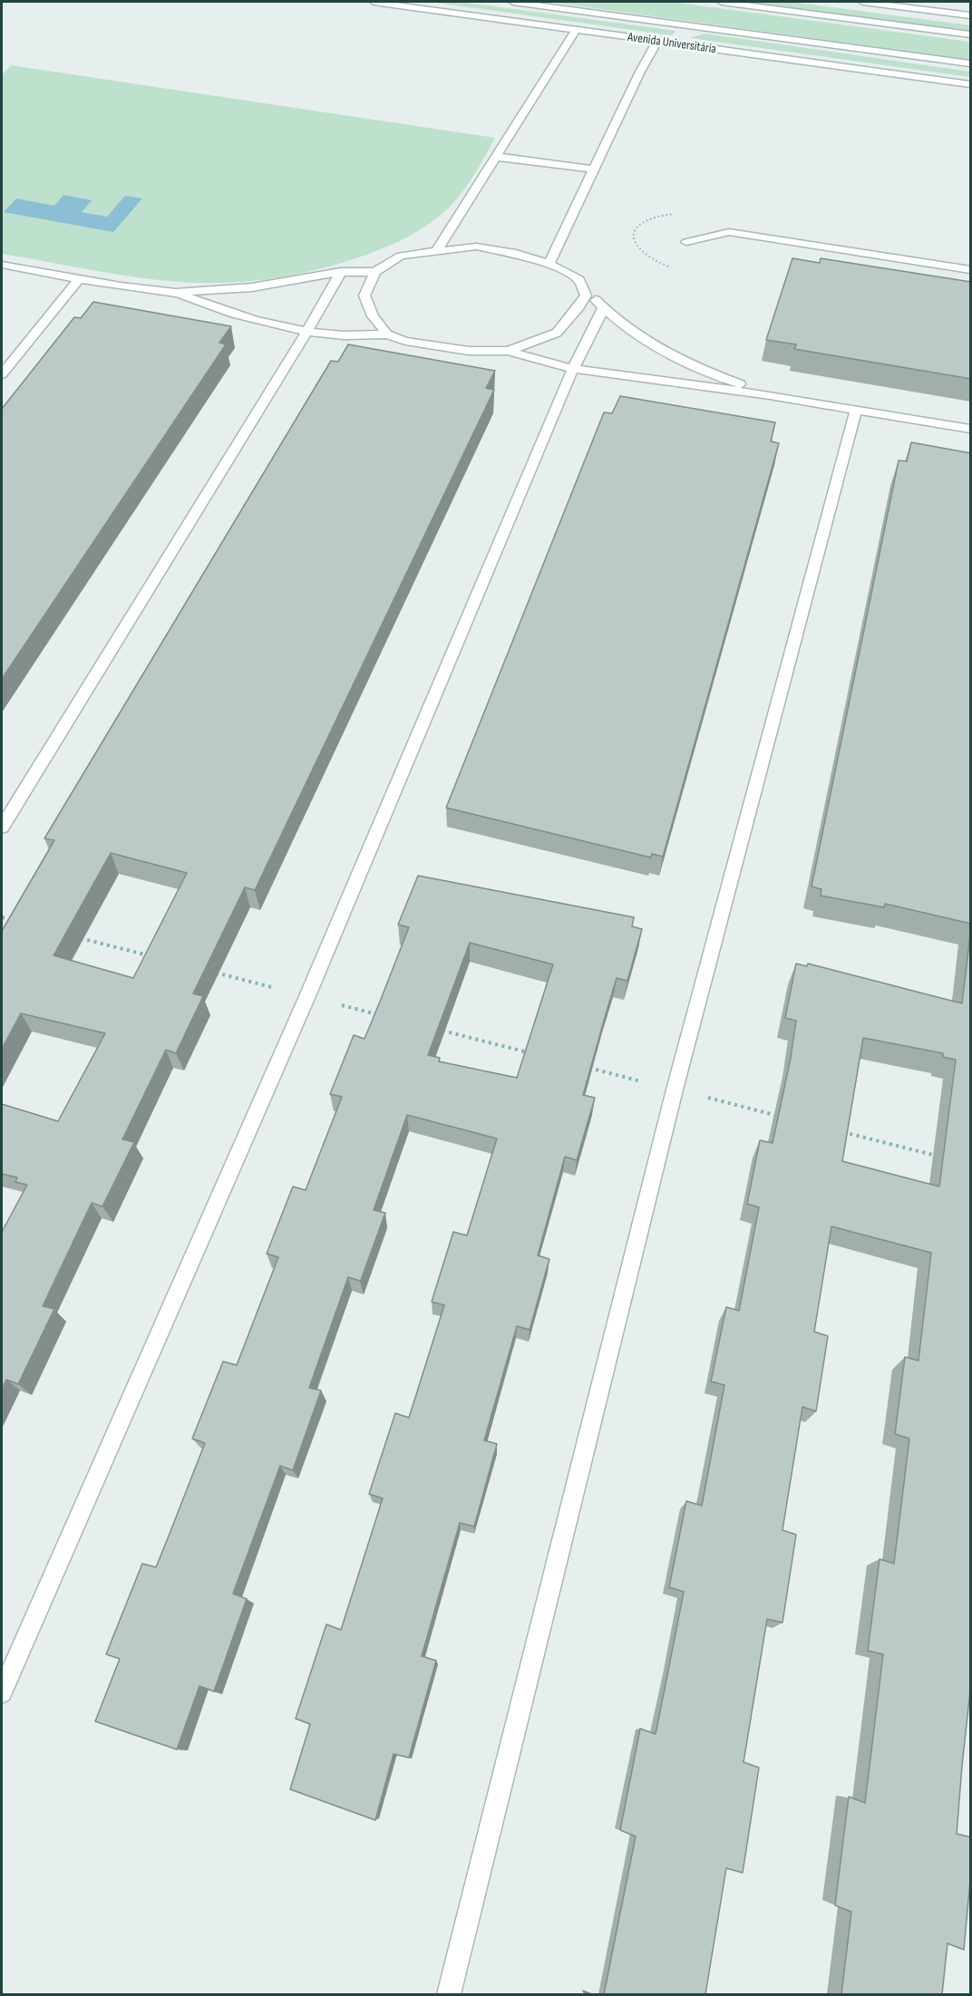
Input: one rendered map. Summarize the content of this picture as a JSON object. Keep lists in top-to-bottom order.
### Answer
{
  "streets": {
    "street": ["Avenida Universitária"]
  }
}
